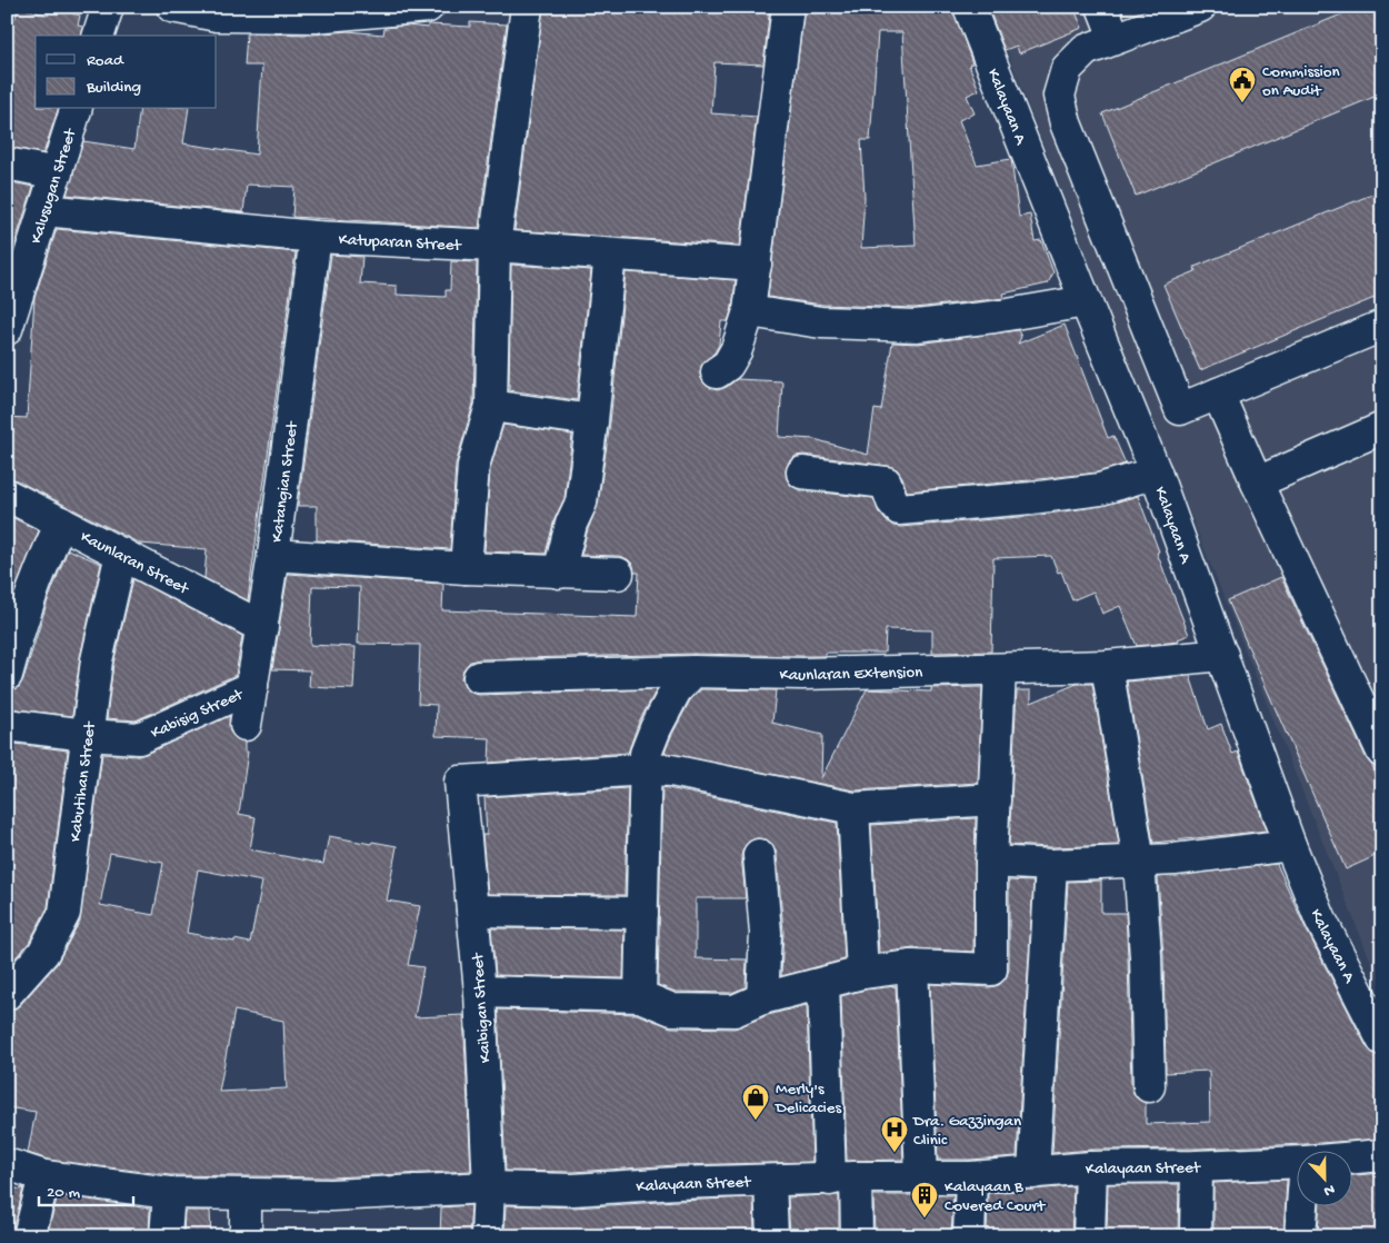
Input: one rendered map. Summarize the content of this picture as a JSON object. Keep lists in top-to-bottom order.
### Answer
{
  "streets": {
    "street": [
      "Kalayaan A",
      "Kalusugan Street",
      "Katuparan Street",
      "Katangian Street",
      "Kaunlaran Street",
      "Kaunlaran Extension",
      "Kabisig Street",
      "Kabutihan Street",
      "Kaibigan Street",
      "Kalayaan Street"
    ]
  },
  "crossings": [
    ["Kalayaan A", "Kaunlaran Extension"],
    ["Kalusugan Street", "Katuparan Street"],
    ["Katuparan Street", "Katangian Street"],
    ["Katangian Street", "Kaunlaran Street"],
    ["Katangian Street", "Kabisig Street"],
    ["Kaunlaran Street", "Kabutihan Street"],
    ["Kabisig Street", "Kabutihan Street"],
    ["Kaibigan Street", "Kalayaan Street"]
  ],
  "places": {
    "public building": ["Commission on Audit"],
    "shop": ["Merly's Delicacies"],
    "hospital": ["Dra. Gazzingan Clinic"],
    "building": ["Kalayaan B Covered Court"]
  },
  "legend": ["Road", "Building"],
  "scale_bar": "20 m",
  "north": "bottom"
}
